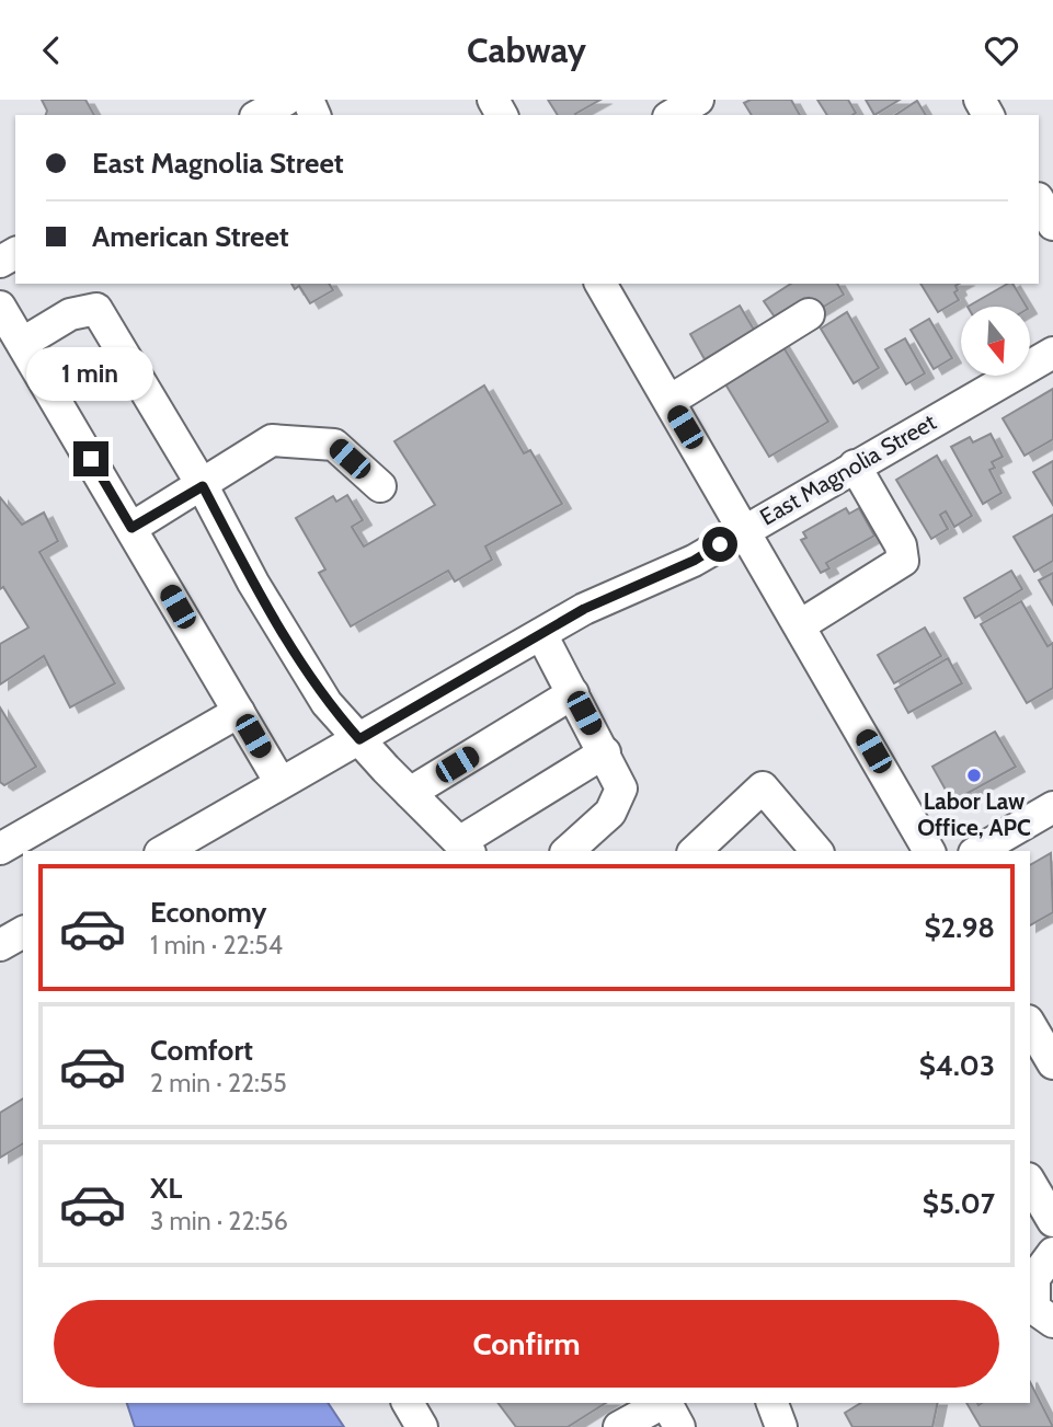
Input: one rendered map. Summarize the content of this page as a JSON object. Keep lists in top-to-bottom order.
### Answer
{
  "streets": {
    "street": ["East Magnolia Street"]
  },
  "places": ["Labor Law Office, APC"],
  "north": "bottom",
  "page": {
    "header": "Cabway",
    "banner": ["East Magnolia Street", "American Street"],
    "bubble": "1 min",
    "list": [
      {
        "name": "Economy",
        "note": "1 min · 22:54",
        "value": "$2.98"
      },
      {
        "name": "Comfort",
        "note": "2 min · 22:55",
        "value": "$4.03"
      },
      {
        "name": "XL",
        "note": "3 min · 22:56",
        "value": "$5.07"
      }
    ],
    "buttons": "Confirm"
  }
}
